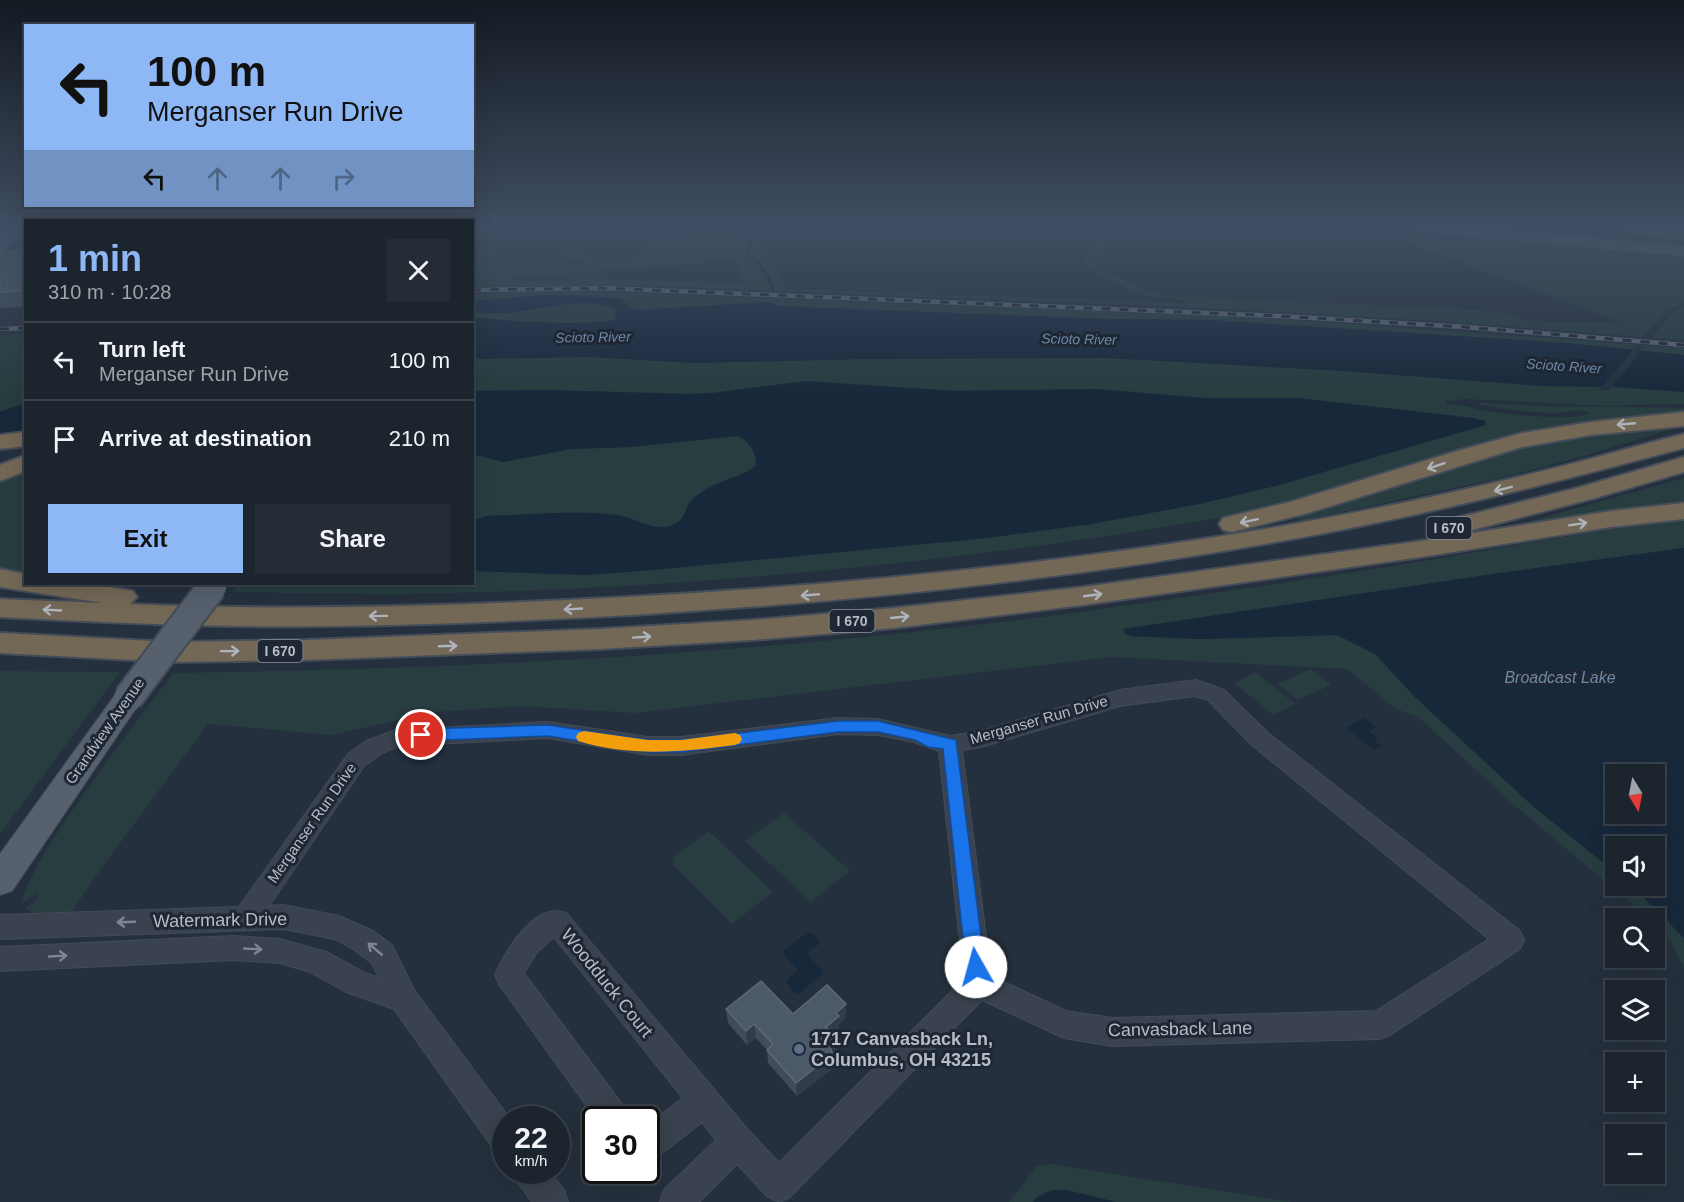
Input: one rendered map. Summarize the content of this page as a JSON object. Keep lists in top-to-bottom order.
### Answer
{
  "streets": {
    "highway": ["I 670"],
    "main road": ["Grandview Avenue"],
    "street": [
      "Merganser Run Drive",
      "Watermark Drive",
      "Woodduck Court",
      "Canvasback Lane"
    ]
  },
  "crossings": [
    ["Merganser Run Drive", "Watermark Drive"],
    ["Merganser Run Drive", "Canvasback Lane"]
  ],
  "water": ["Scioto River", "Broadcast Lake"],
  "places": ["1717 Canvasback Ln, Columbus, OH 43215"],
  "north": "bottom",
  "page": {
    "turn": ["100 m", "Merganser Run Drive"],
    "heading": ["1 min", "310 m · 10:28"],
    "list": [
      {
        "name": "Turn left",
        "note": "Merganser Run Drive",
        "value": "100 m"
      },
      {
        "name": "Arrive at destination",
        "value": "210 m"
      }
    ],
    "buttons": ["Exit", "Share"],
    "map_buttons": ["+", "−"],
    "speed": "22 km/h",
    "limit": "30"
  }
}
